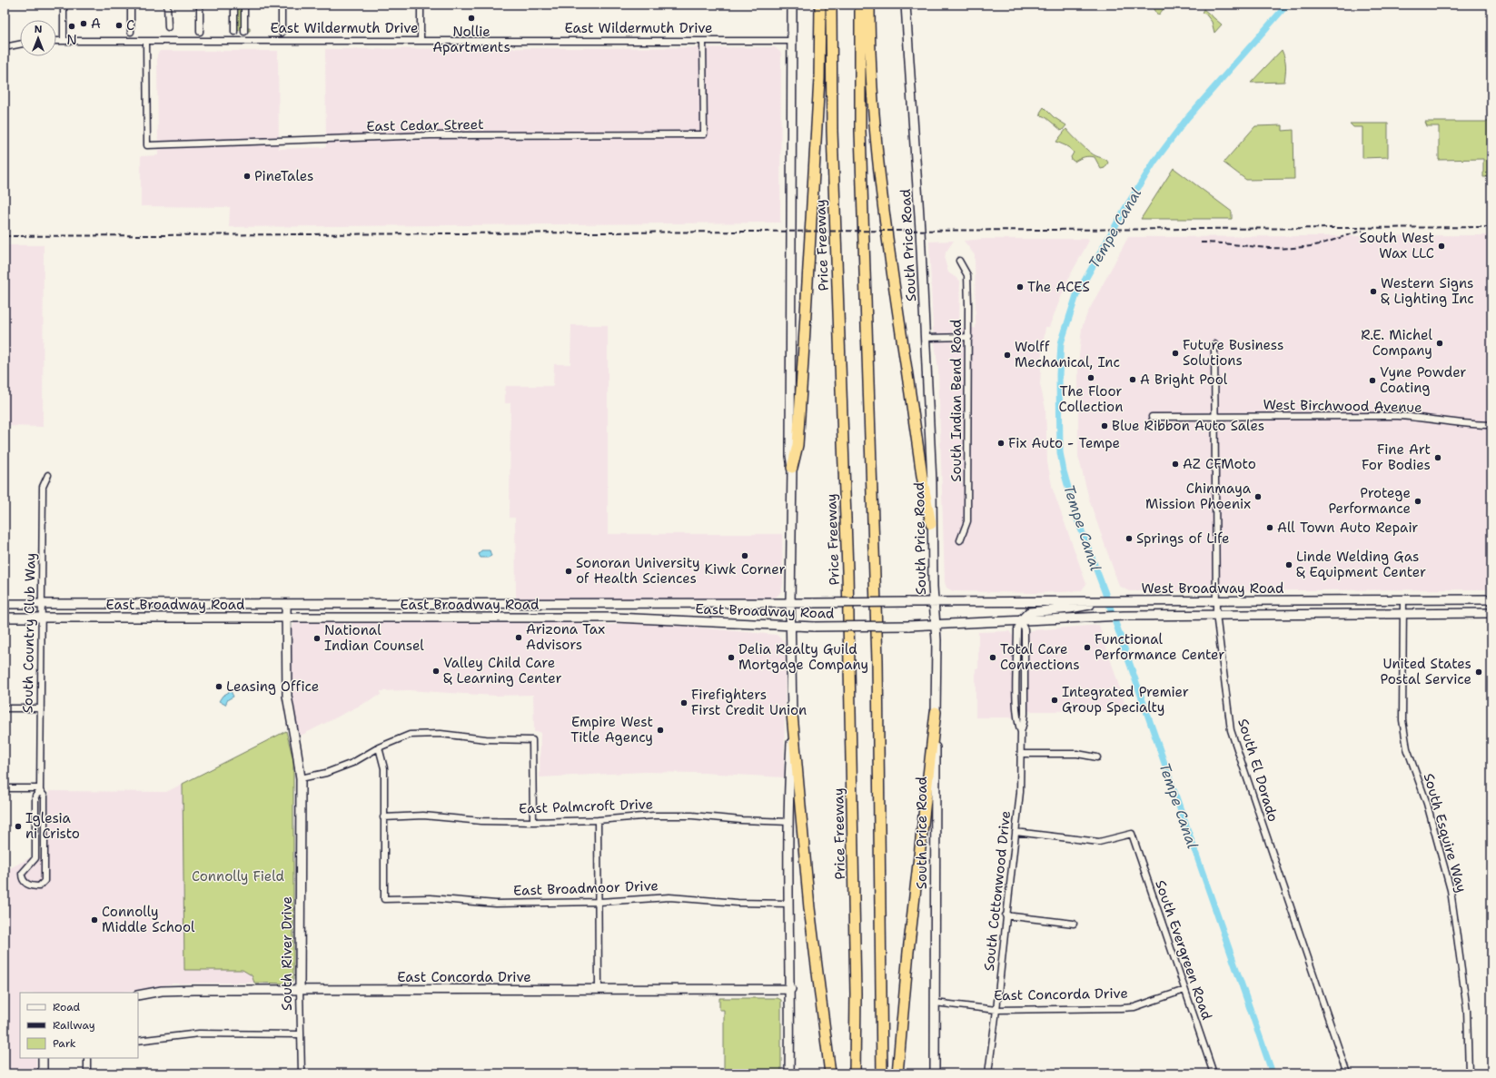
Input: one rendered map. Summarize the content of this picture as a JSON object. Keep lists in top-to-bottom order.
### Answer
{
  "streets": {
    "highway": ["Price Freeway"],
    "main road": [
      "South Price Road",
      "West Broadway Road",
      "East Broadway Road",
      "South River Drive",
      "East Concorda Drive"
    ],
    "street": [
      "East Wildermuth Drive",
      "East Cedar Street",
      "South Indian Bend Road",
      "West Birchwood Avenue",
      "South Country Club Way",
      "South El Dorado",
      "East Palmcroft Drive",
      "South Esquire Way",
      "East Broadmoor Drive",
      "South Cottonwood Drive",
      "South Evergreen Road"
    ]
  },
  "crossings": [
    ["East Wildermuth Drive", "East Cedar Street"],
    ["South Price Road", "West Broadway Road"],
    ["South Price Road", "East Broadway Road"],
    ["South Price Road", "East Concorda Drive"],
    ["West Birchwood Avenue", "South El Dorado"],
    ["West Broadway Road", "East Broadway Road"],
    ["West Broadway Road", "South El Dorado"],
    ["West Broadway Road", "South Esquire Way"],
    ["West Broadway Road", "South Cottonwood Drive"],
    ["East Broadway Road", "South Country Club Way"],
    ["East Broadway Road", "South River Drive"],
    ["East Palmcroft Drive", "East Broadmoor Drive"],
    ["South Cottonwood Drive", "South Evergreen Road"],
    ["South Cottonwood Drive", "East Concorda Drive"],
    ["South Evergreen Road", "East Concorda Drive"],
    ["South River Drive", "East Concorda Drive"]
  ],
  "water": ["Tempe Canal"],
  "parks": ["Connolly Field"],
  "places": [
    "Nollie Apartments",
    "A",
    "C",
    "N",
    "PineTales",
    "South West Wax LLC",
    "The ACES",
    "Western Signs & Lighting Inc",
    "R.E. Michel Company",
    "Future Business Solutions",
    "Wolff Mechanical, Inc",
    "The Floor Collection",
    "A Bright Pool",
    "Vyne Powder Coating",
    "Blue Ribbon Auto Sales",
    "Fix Auto - Tempe",
    "Fine Art For Bodies",
    "AZ CFMoto",
    "Chinmaya Mission Phoenix",
    "Protege Performance",
    "All Town Auto Repair",
    "Springs of Life",
    "Kiwk Corner",
    "Linde Welding Gas & Equipment Center",
    "Sonoran University of Health Sciences",
    "Arizona Tax Advisors",
    "National Indian Counsel",
    "Functional Performance Center",
    "Delia Realty Guild Mortgage Company",
    "Total Care Connections",
    "Valley Child Care & Learning Center",
    "United States Postal Service",
    "Leasing Office",
    "Integrated Premier Group Specialty",
    "Firefighters First Credit Union",
    "Empire West Title Agency",
    "Iglesia ni Cristo",
    "Connolly Middle School"
  ],
  "legend": ["Road", "Railway", "Park"],
  "north": "top"
}
